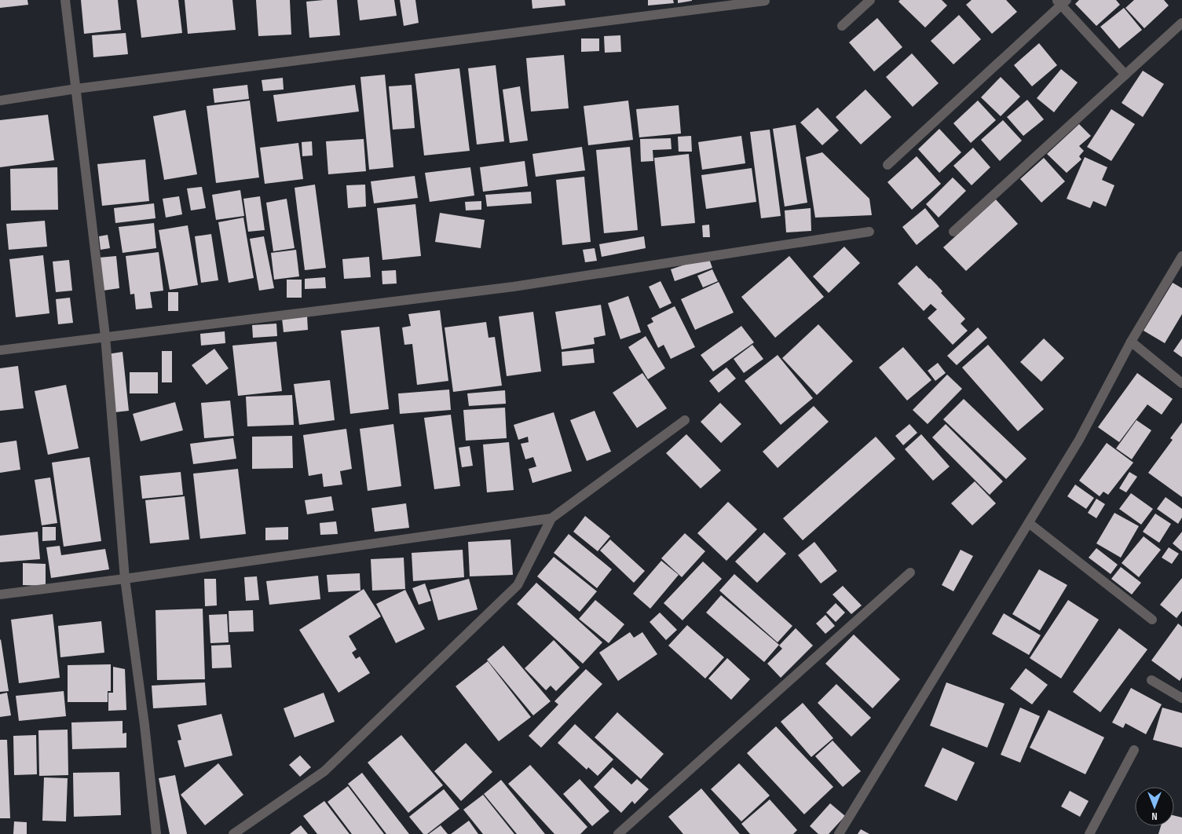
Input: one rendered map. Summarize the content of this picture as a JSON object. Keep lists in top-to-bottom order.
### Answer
{
  "north": "bottom"
}
